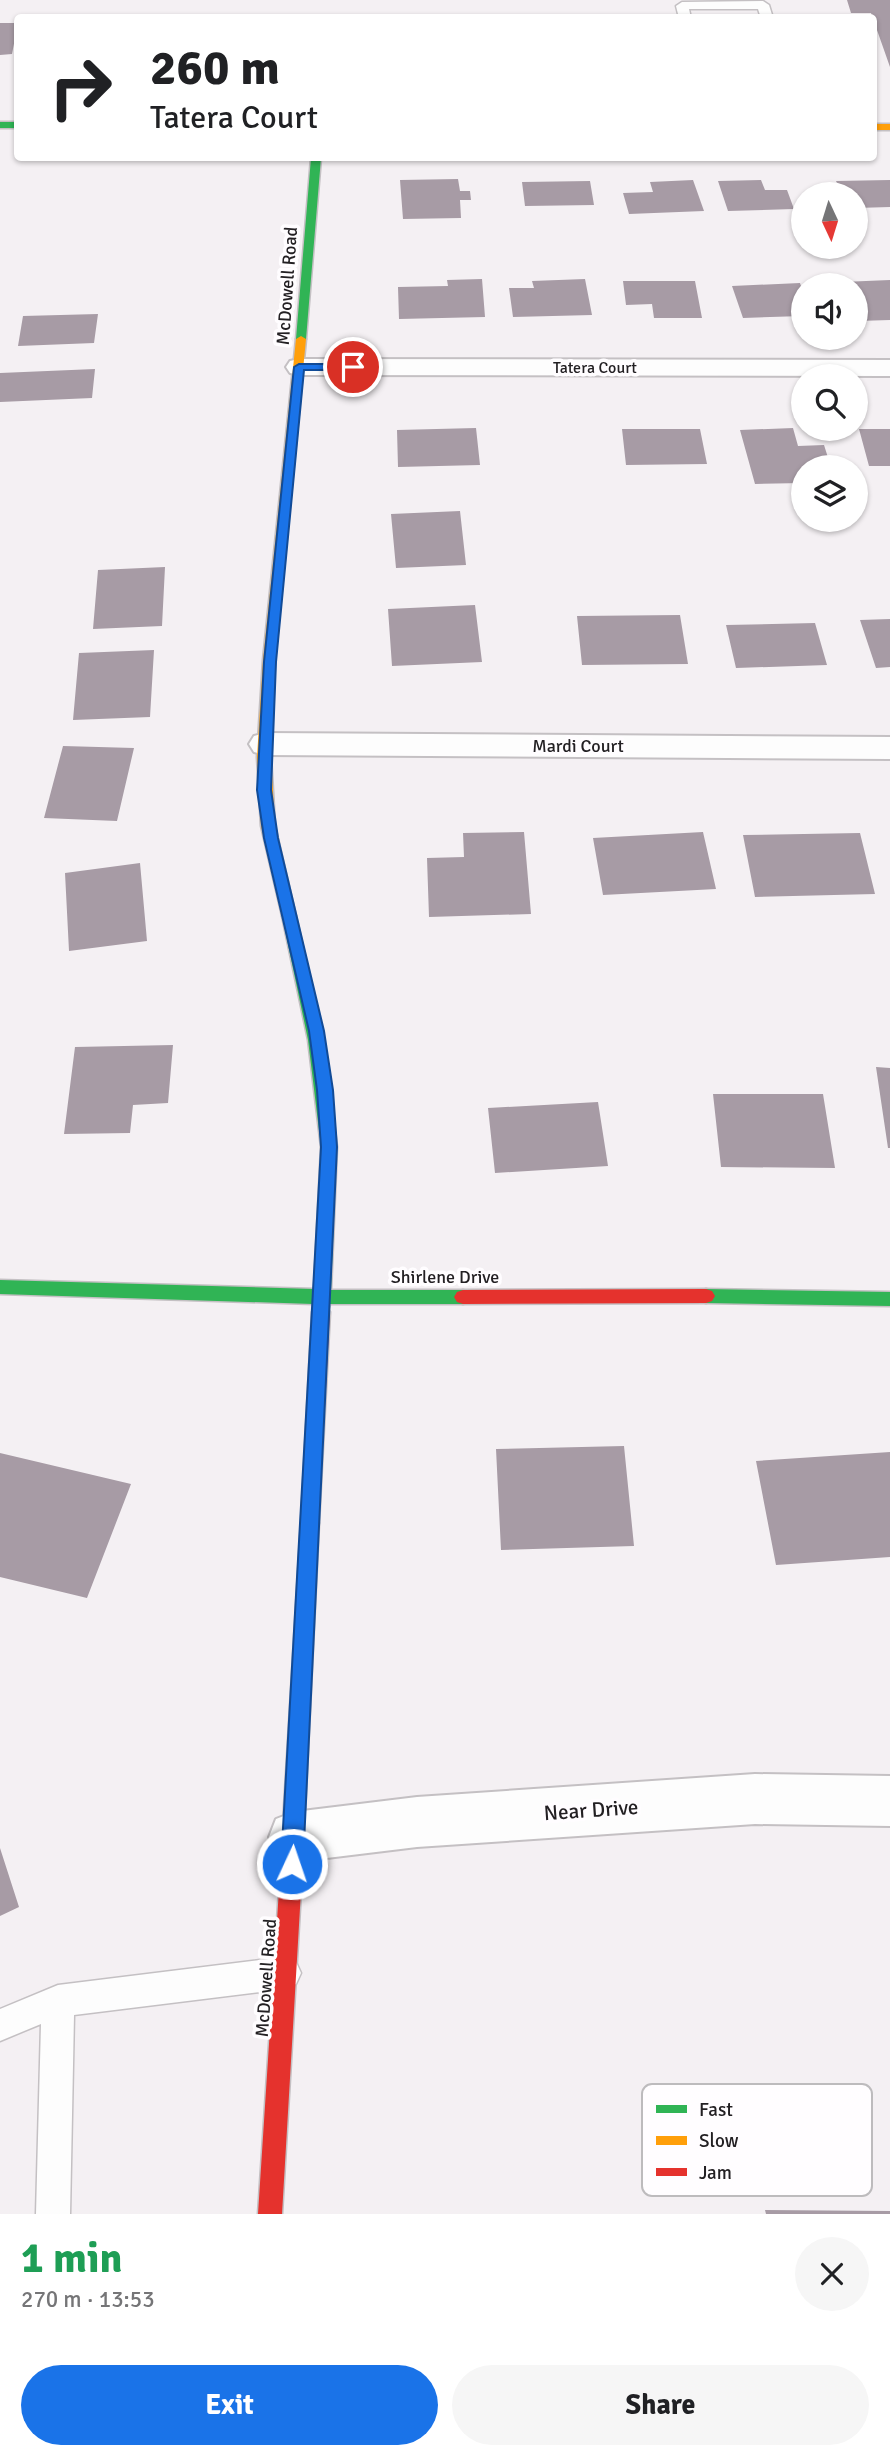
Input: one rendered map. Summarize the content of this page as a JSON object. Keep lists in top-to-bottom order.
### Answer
{
  "streets": {
    "street": [
      "McDowell Road",
      "Tatera Court",
      "Mardi Court",
      "Shirlene Drive",
      "Near Drive"
    ]
  },
  "crossings": [
    ["McDowell Road", "Tatera Court"],
    ["McDowell Road", "Mardi Court"],
    ["McDowell Road", "Shirlene Drive"],
    ["McDowell Road", "Near Drive"]
  ],
  "legend": ["Fast", "Slow", "Jam"],
  "north": "bottom",
  "page": {
    "turn": ["260 m", "Tatera Court"],
    "heading": ["1 min", "270 m · 13:53"],
    "buttons": ["Exit", "Share"]
  }
}
